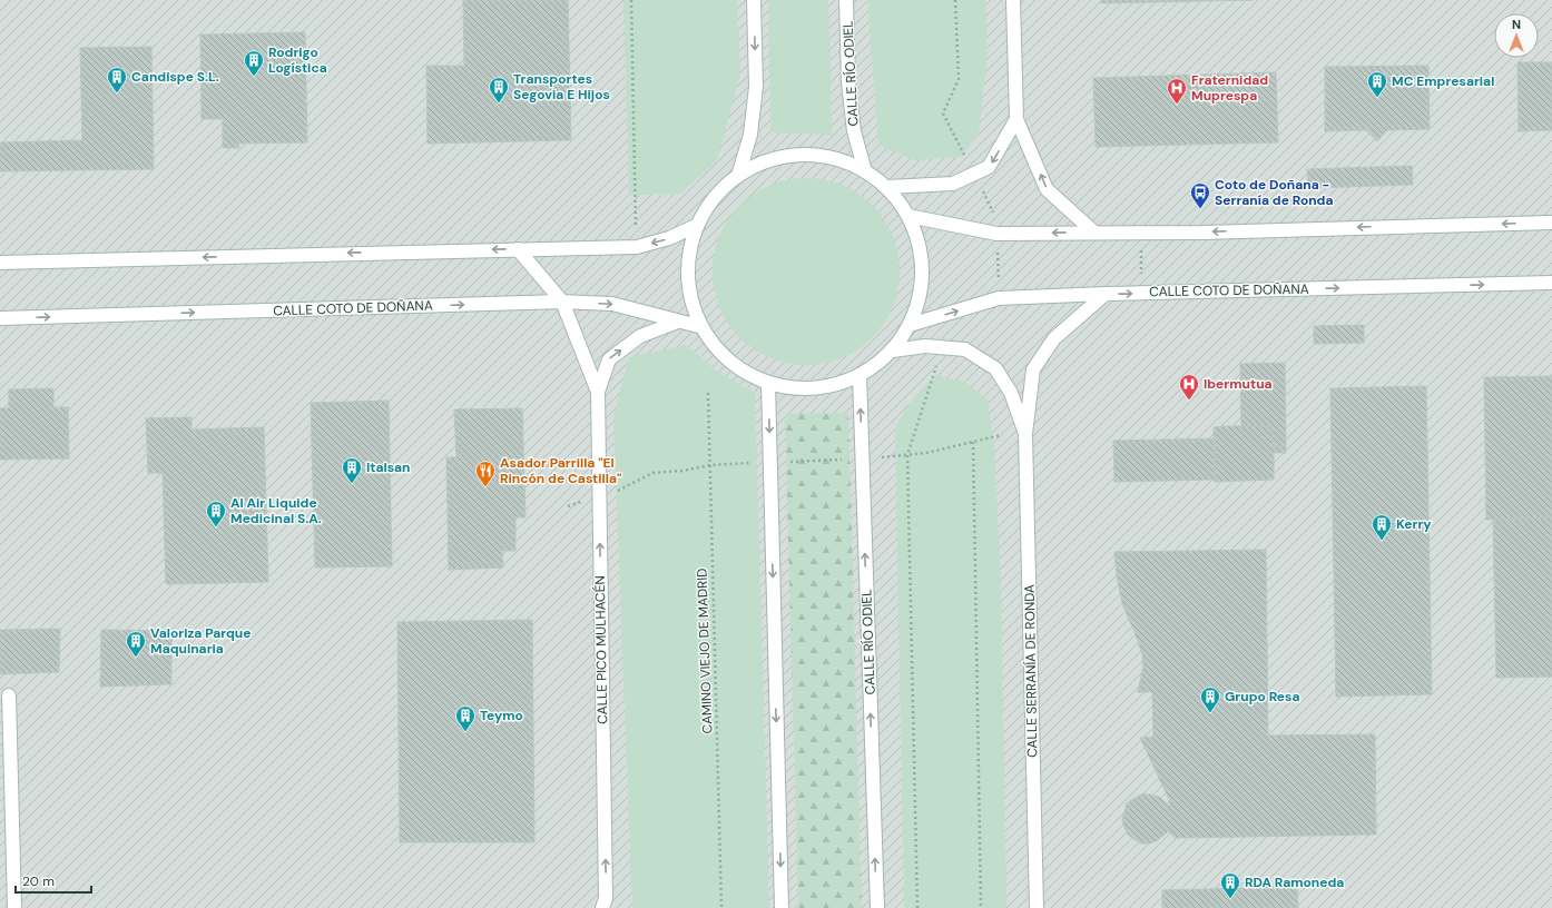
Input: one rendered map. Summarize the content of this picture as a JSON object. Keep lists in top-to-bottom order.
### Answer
{
  "streets": {
    "street": [
      "CALLE RÍO ODIEL",
      "CALLE COTO DE DOÑANA",
      "CALLE PICO MULHACÉN",
      "CALLE SERRANÍA DE RONDA"
    ],
    "path": ["CAMINO VIEJO DE MADRID"]
  },
  "crossings": [
    ["CALLE COTO DE DOÑANA", "CALLE PICO MULHACÉN"]
  ],
  "one_way": ["CALLE PICO MULHACÉN"],
  "places": {
    "building": [
      "Rodrigo Logística",
      "Candispe S.L.",
      "MC Empresarial",
      "Transportes Segovia E Hijos",
      "Italsan",
      "Al Air Liquide Medicinal S.A.",
      "Kerry",
      "Valoriza Parque Maquinaria",
      "Grupo Resa",
      "Teymo",
      "RDA Ramoneda"
    ],
    "hospital": ["Fraternidad Muprespa", "Ibermutua"],
    "bus stop": ["Coto de Doñana - Serranía de Ronda"],
    "restaurant": ["Asador Parrilla \"El Rincón de Castilla\""]
  },
  "scale_bar": "20 m",
  "north": "top"
}
